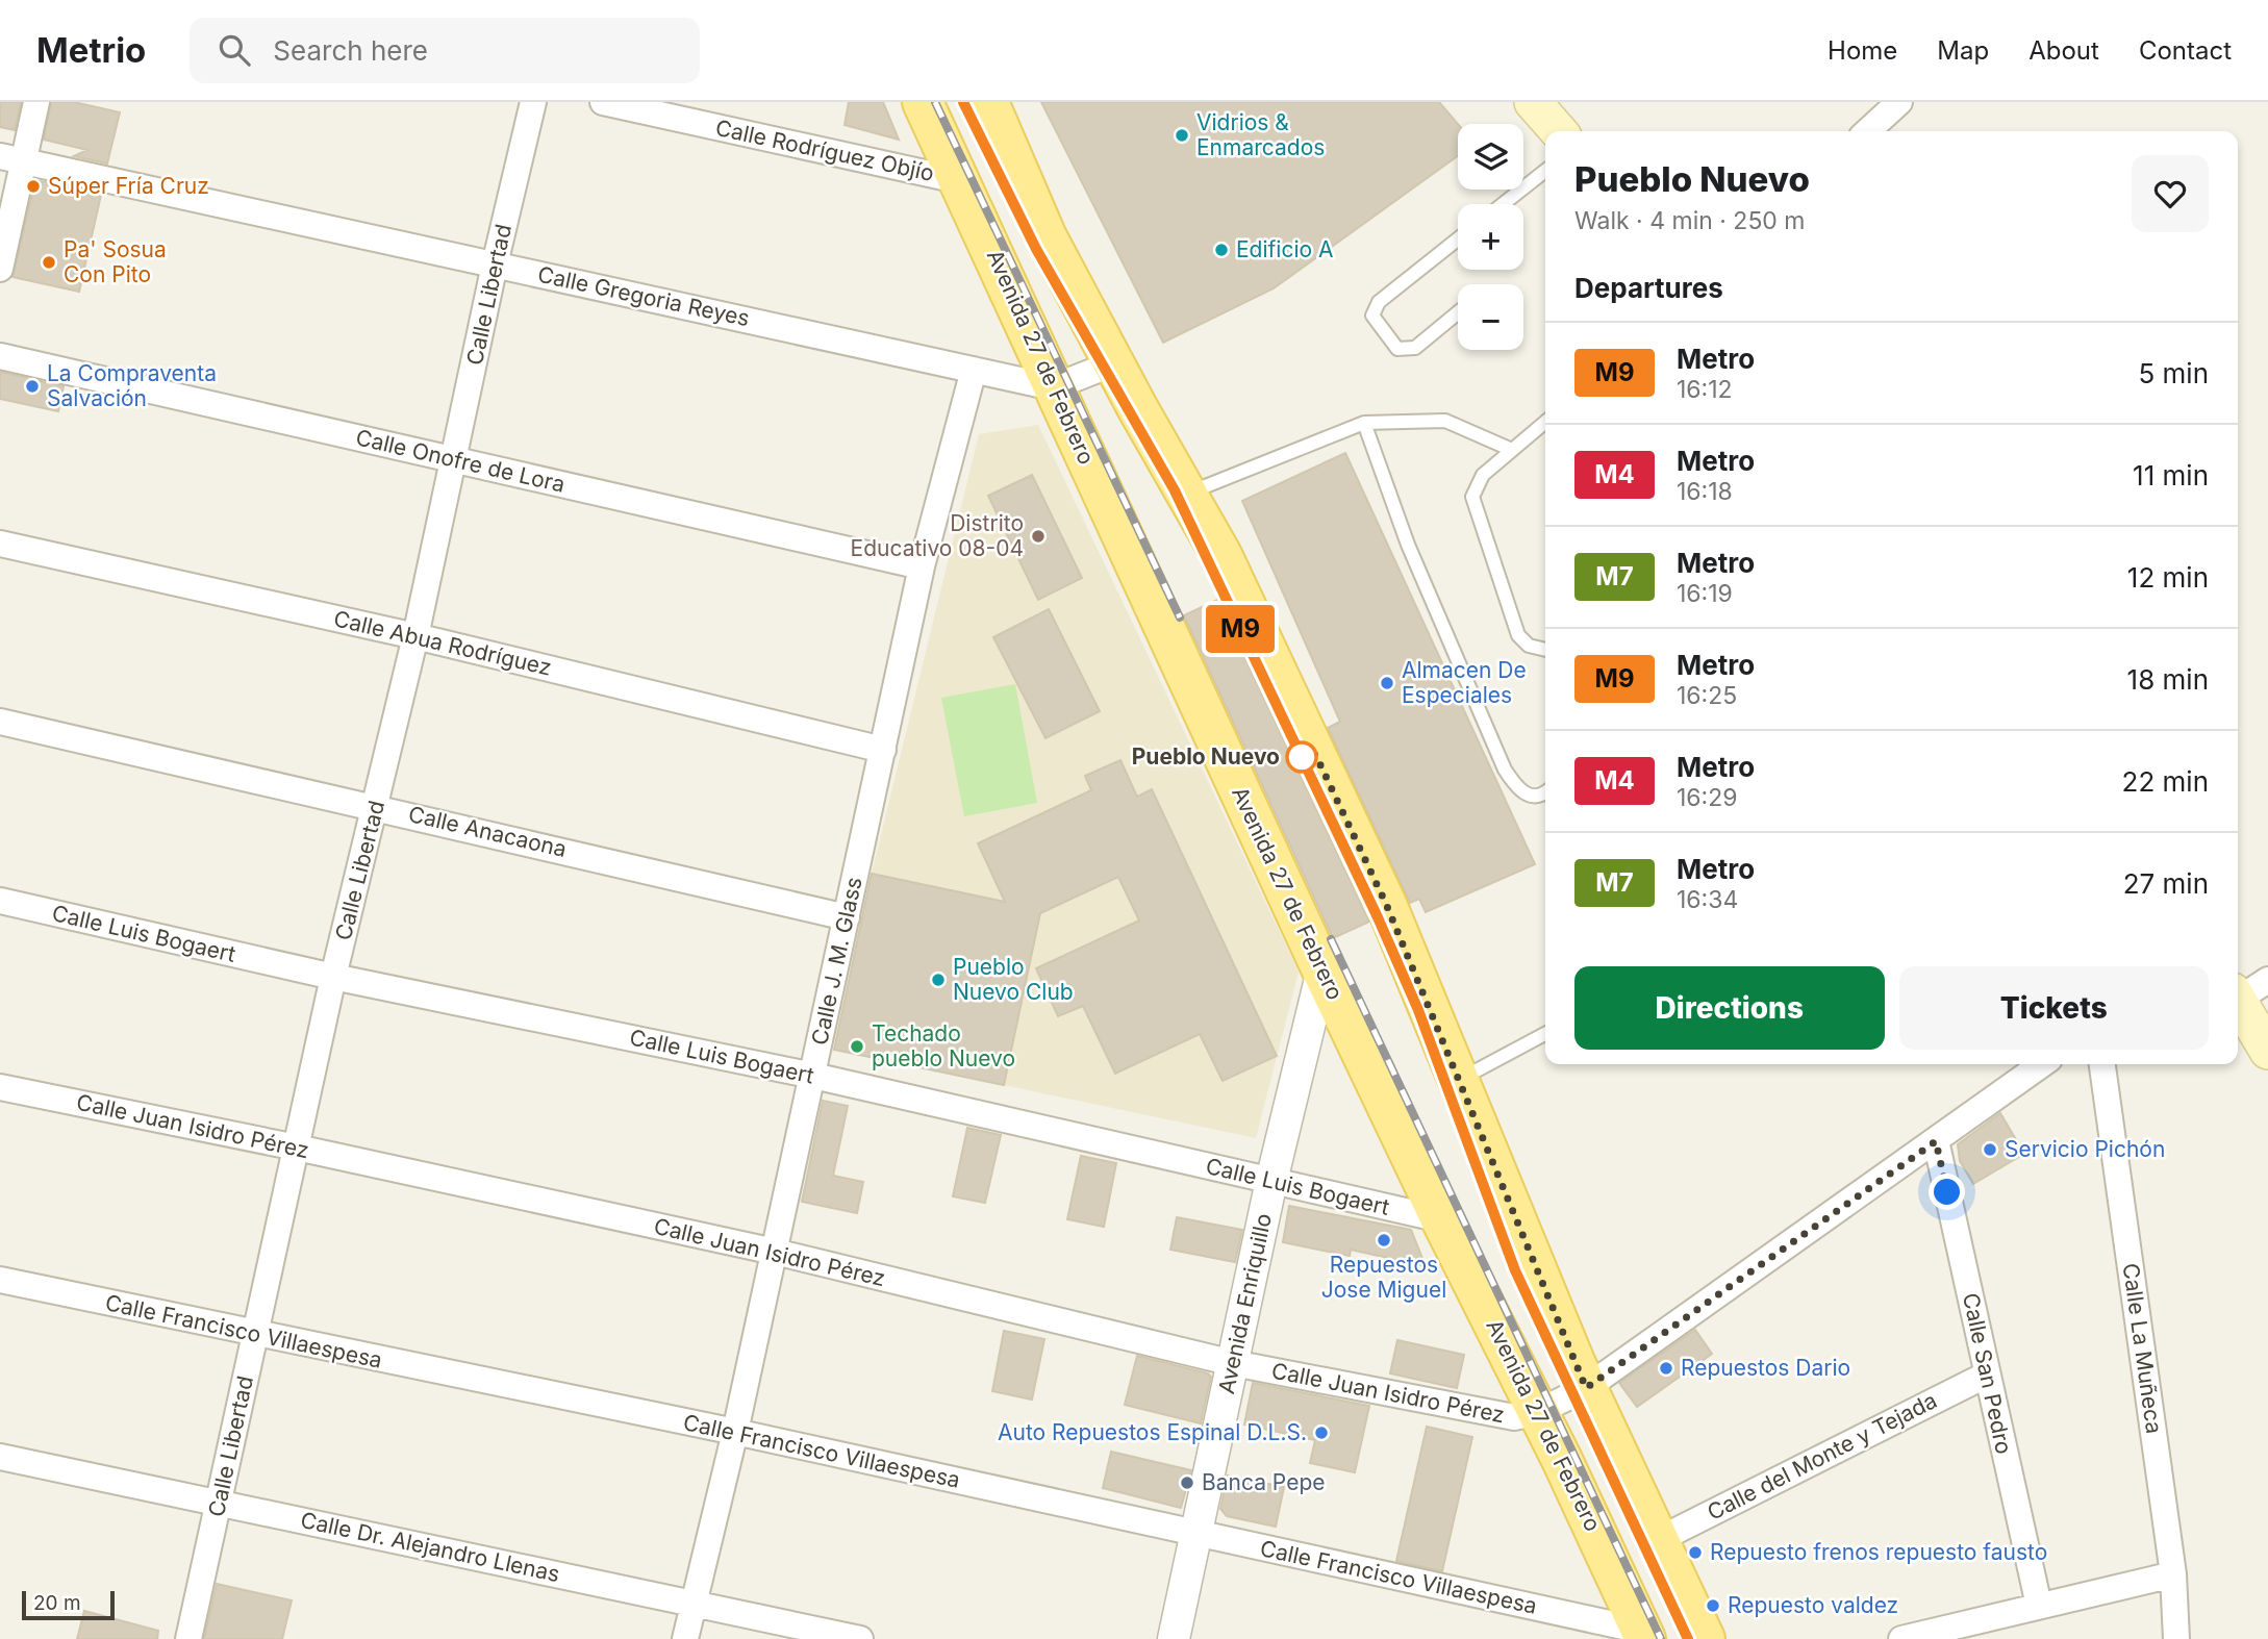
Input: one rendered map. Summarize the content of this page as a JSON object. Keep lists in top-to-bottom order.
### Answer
{
  "streets": {
    "main road": ["Avenida 27 de Febrero"],
    "street": [
      "Calle Rodríguez Objío",
      "Calle Libertad",
      "Calle Gregoria Reyes",
      "Calle Onofre de Lora",
      "Calle Abua Rodríguez",
      "Calle Anacaona",
      "Calle Luis Bogaert",
      "Calle J. M. Glass",
      "Calle Juan Isidro Pérez",
      "Avenida Enriquillo",
      "Calle Francisco Villaespesa",
      "Calle La Muñeca",
      "Calle San Pedro",
      "Calle del Monte y Tejada",
      "Calle Dr. Alejandro Llenas"
    ]
  },
  "crossings": [
    ["Calle Rodríguez Objío", "Avenida 27 de Febrero"],
    ["Calle Libertad", "Calle Gregoria Reyes"],
    ["Calle Libertad", "Calle Onofre de Lora"],
    ["Calle Libertad", "Calle Abua Rodríguez"],
    ["Calle Libertad", "Calle Anacaona"],
    ["Calle Libertad", "Calle Luis Bogaert"],
    ["Calle Libertad", "Calle Juan Isidro Pérez"],
    ["Calle Libertad", "Calle Francisco Villaespesa"],
    ["Calle Libertad", "Calle Dr. Alejandro Llenas"],
    ["Calle Gregoria Reyes", "Avenida 27 de Febrero"],
    ["Calle Gregoria Reyes", "Calle J. M. Glass"],
    ["Avenida 27 de Febrero", "Calle Luis Bogaert"],
    ["Avenida 27 de Febrero", "Calle Juan Isidro Pérez"],
    ["Avenida 27 de Febrero", "Avenida Enriquillo"],
    ["Avenida 27 de Febrero", "Calle Francisco Villaespesa"],
    ["Calle Onofre de Lora", "Calle J. M. Glass"],
    ["Calle Abua Rodríguez", "Calle J. M. Glass"],
    ["Calle Anacaona", "Calle J. M. Glass"],
    ["Calle Luis Bogaert", "Calle J. M. Glass"],
    ["Calle Luis Bogaert", "Avenida Enriquillo"],
    ["Calle J. M. Glass", "Calle Juan Isidro Pérez"],
    ["Calle J. M. Glass", "Calle Francisco Villaespesa"],
    ["Calle J. M. Glass", "Calle Dr. Alejandro Llenas"],
    ["Calle Juan Isidro Pérez", "Avenida Enriquillo"],
    ["Avenida Enriquillo", "Calle Francisco Villaespesa"],
    ["Calle San Pedro", "Calle del Monte y Tejada"]
  ],
  "places": [
    "Vidrios & Enmarcados",
    "Súper Fría Cruz",
    "Edificio A",
    "Pa' Sosua Con Pito",
    "La Compraventa Salvación",
    "Distrito Educativo 08-04",
    "Almacen De Especiales",
    "Pueblo Nuevo",
    "Pueblo Nuevo Club",
    "Techado pueblo Nuevo",
    "Servicio Pichón",
    "Repuestos Jose Miguel",
    "Repuestos Dario",
    "Auto Repuestos Espinal D.L.S.",
    "Banca Pepe",
    "Repuesto frenos repuesto fausto",
    "Repuesto valdez"
  ],
  "lines": ["metro line M9"],
  "scale_bar": "20 m",
  "page": {
    "header": "Metrio",
    "search": "Search here",
    "nav": [
      "Home",
      "Map",
      "About",
      "Contact"
    ],
    "on_map": "M9",
    "map_buttons": ["+", "−"],
    "heading": [
      ["Pueblo Nuevo", "Walk · 4 min · 250 m"],
      "Departures"
    ],
    "list": [
      {
        "mark": "M9",
        "name": "Metro",
        "note": "16:12",
        "value": "5 min"
      },
      {
        "mark": "M4",
        "name": "Metro",
        "note": "16:18",
        "value": "11 min"
      },
      {
        "mark": "M7",
        "name": "Metro",
        "note": "16:19",
        "value": "12 min"
      },
      {
        "mark": "M9",
        "name": "Metro",
        "note": "16:25",
        "value": "18 min"
      },
      {
        "mark": "M4",
        "name": "Metro",
        "note": "16:29",
        "value": "22 min"
      },
      {
        "mark": "M7",
        "name": "Metro",
        "note": "16:34",
        "value": "27 min"
      }
    ],
    "buttons": ["Directions", "Tickets"],
    "scale": "20 m"
  }
}
